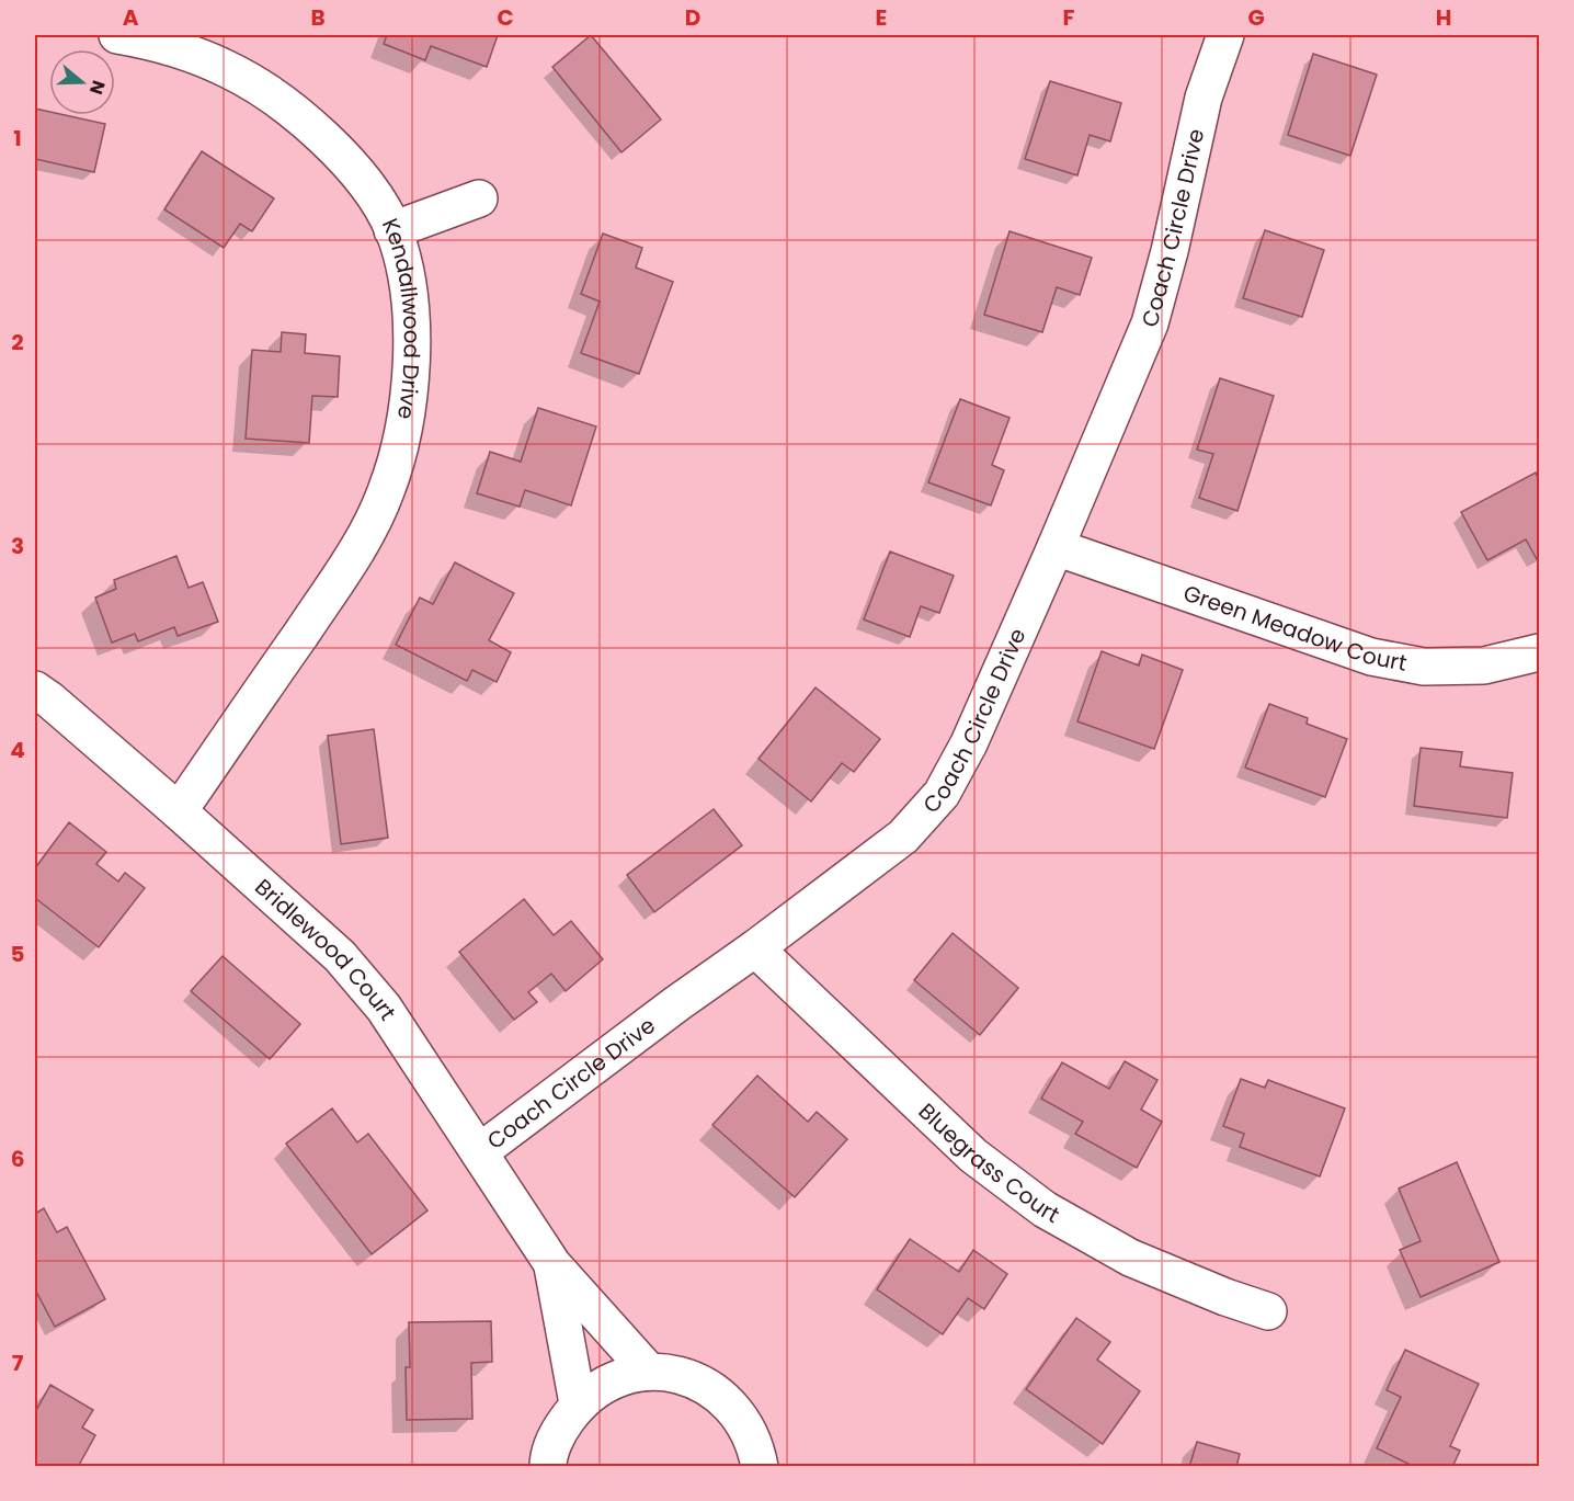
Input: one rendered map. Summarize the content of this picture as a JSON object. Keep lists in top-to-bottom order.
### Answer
{
  "streets": {
    "street": [
      "Coach Circle Drive",
      "Kendallwood Drive",
      "Green Meadow Court",
      "Bridlewood Court",
      "Bluegrass Court"
    ]
  },
  "crossings": [
    ["Coach Circle Drive", "Green Meadow Court"],
    ["Coach Circle Drive", "Bridlewood Court"],
    ["Coach Circle Drive", "Bluegrass Court"],
    ["Kendallwood Drive", "Bridlewood Court"]
  ],
  "north": "right",
  "grid": {
    "columns": [
      "A",
      "B",
      "C",
      "D",
      "E",
      "F",
      "G",
      "H"
    ],
    "rows": [
      "1",
      "2",
      "3",
      "4",
      "5",
      "6",
      "7"
    ]
  }
}
